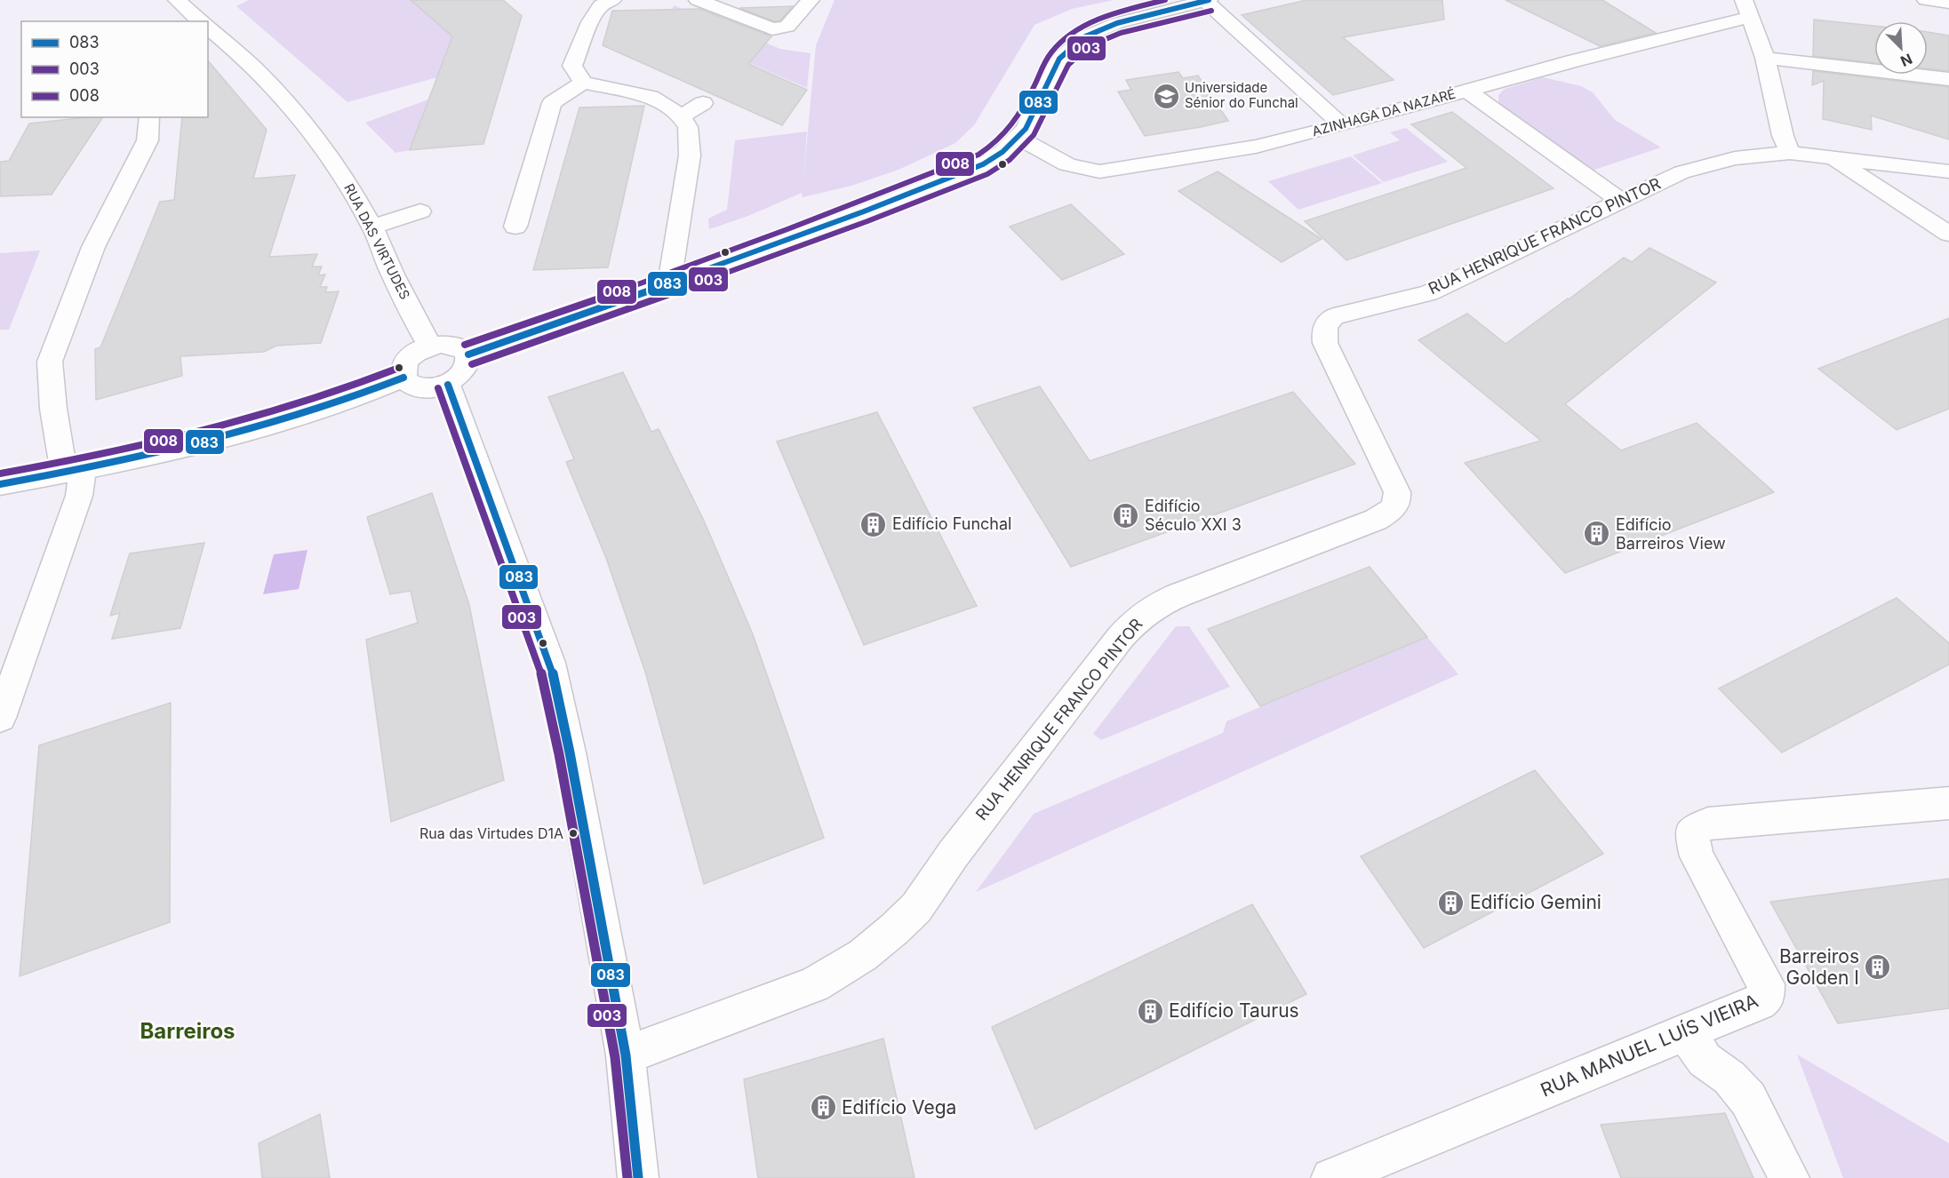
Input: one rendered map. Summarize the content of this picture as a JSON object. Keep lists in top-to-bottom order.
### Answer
{
  "streets": {
    "street": [
      "AZINHAGA DA NAZARÉ",
      "RUA HENRIQUE FRANCO PINTOR",
      "RUA DAS VIRTUDES",
      "RUA MANUEL LUÍS VIEIRA"
    ]
  },
  "districts": ["Barreiros"],
  "places": {
    "school or university": ["Universidade Sénior do Funchal"],
    "building": [
      "Edifício Século XXI 3",
      "Edifício Funchal",
      "Edifício Barreiros View",
      "Edifício Gemini",
      "Barreiros Golden I",
      "Edifício Taurus",
      "Edifício Vega"
    ],
    "other": ["Rua das Virtudes D1A"]
  },
  "lines": ["transit line 083", "transit line 008", "transit line 003"],
  "legend": ["083", "003", "008"],
  "north": "bottom right"
}
